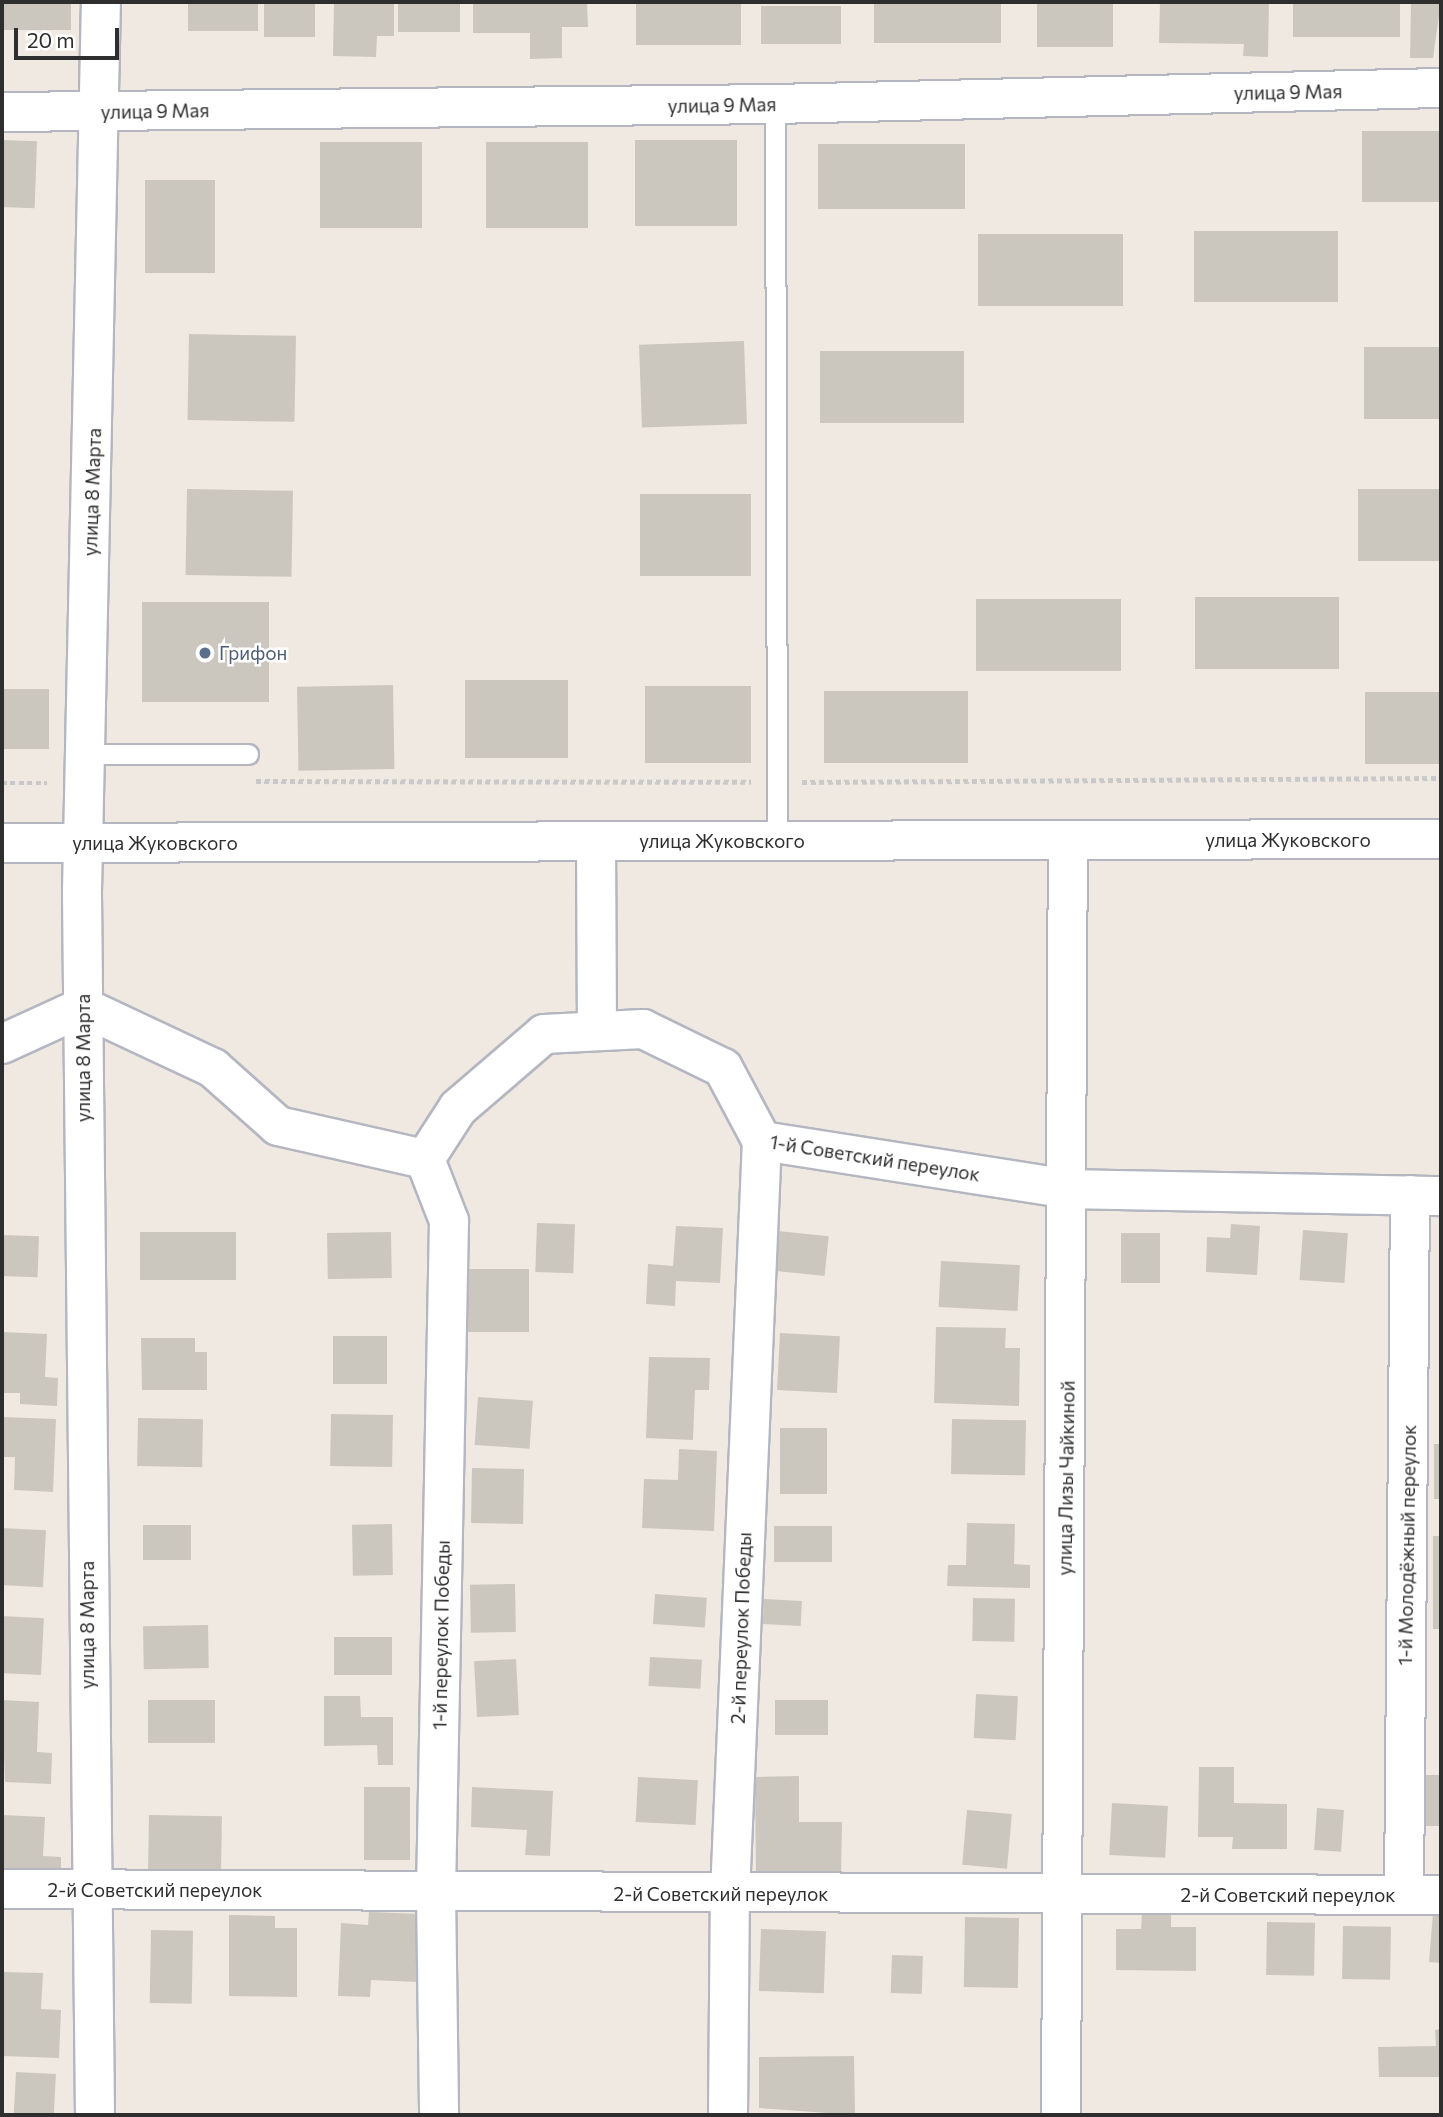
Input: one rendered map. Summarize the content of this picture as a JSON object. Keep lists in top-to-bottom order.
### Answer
{
  "streets": {
    "street": [
      "улица 9 Мая",
      "улица 8 Марта",
      "улица Жуковского",
      "1-й Советский переулок",
      "улица Лизы Чайкиной",
      "1-й Молодёжный переулок",
      "2-й переулок Победы",
      "1-й переулок Победы",
      "2-й Советский переулок"
    ]
  },
  "crossings": [
    ["улица 9 Мая", "улица 8 Марта"],
    ["улица 8 Марта", "улица Жуковского"],
    ["улица 8 Марта", "2-й Советский переулок"],
    ["улица Жуковского", "улица Лизы Чайкиной"],
    ["1-й Советский переулок", "улица Лизы Чайкиной"],
    ["1-й Советский переулок", "1-й Молодёжный переулок"],
    ["1-й Советский переулок", "2-й переулок Победы"],
    ["1-й Советский переулок", "1-й переулок Победы"],
    ["улица Лизы Чайкиной", "2-й Советский переулок"],
    ["1-й Молодёжный переулок", "2-й Советский переулок"],
    ["2-й переулок Победы", "2-й Советский переулок"],
    ["1-й переулок Победы", "2-й Советский переулок"]
  ],
  "places": ["Грифон"],
  "scale_bar": "20 m"
}
